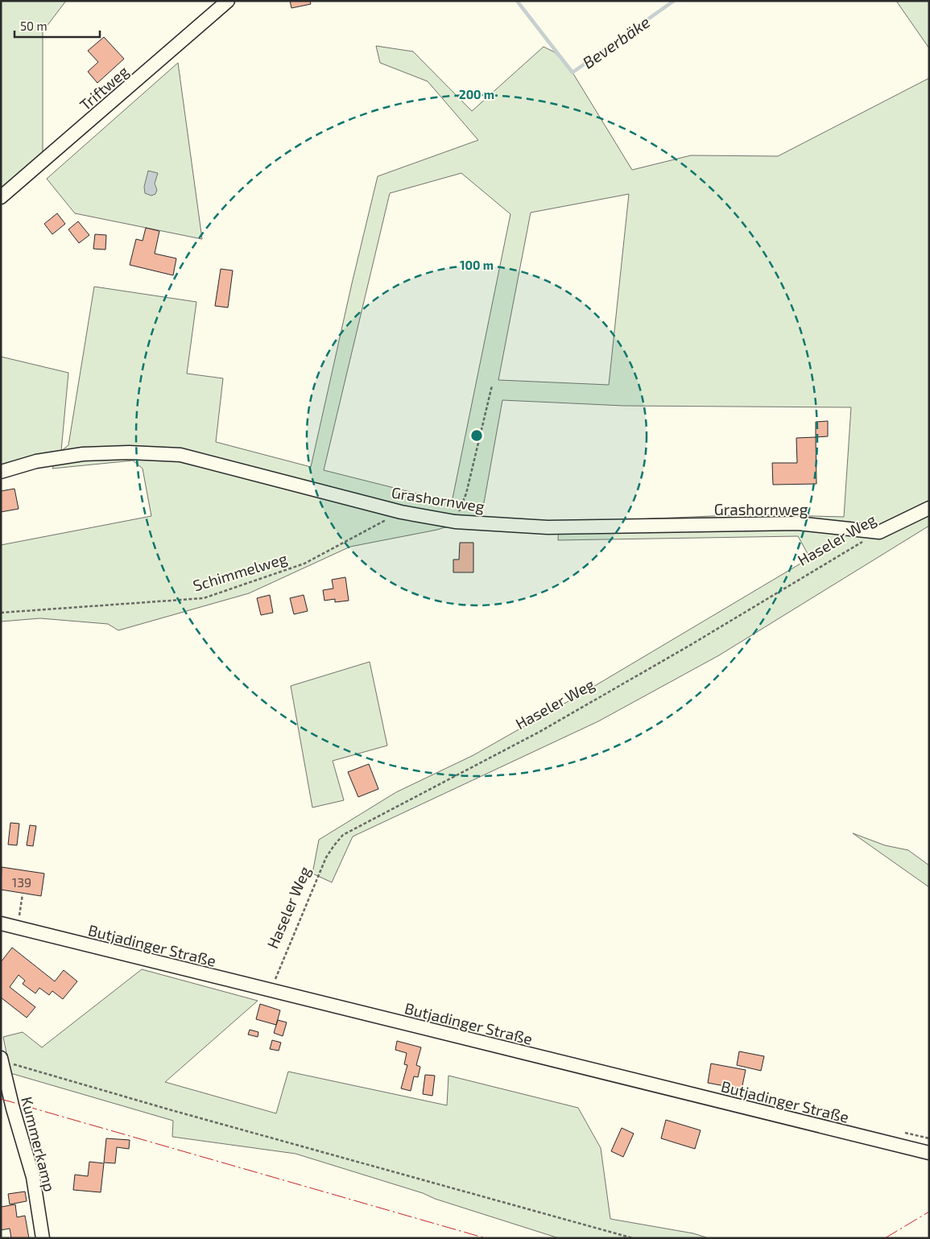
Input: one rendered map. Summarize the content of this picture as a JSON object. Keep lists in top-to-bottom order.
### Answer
{
  "streets": {
    "street": [
      "Triftweg",
      "Grashornweg",
      "Haseler Weg",
      "Butjadinger Straße",
      "Kummerkamp"
    ],
    "path": ["Schimmelweg"]
  },
  "crossings": [
    ["Grashornweg", "Haseler Weg"],
    ["Grashornweg", "Schimmelweg"],
    ["Haseler Weg", "Butjadinger Straße"]
  ],
  "water": ["Beverbäke"],
  "house_numbers": ["139"],
  "scale_bar": "50 m",
  "rings": ["200 m", "100 m"]
}
